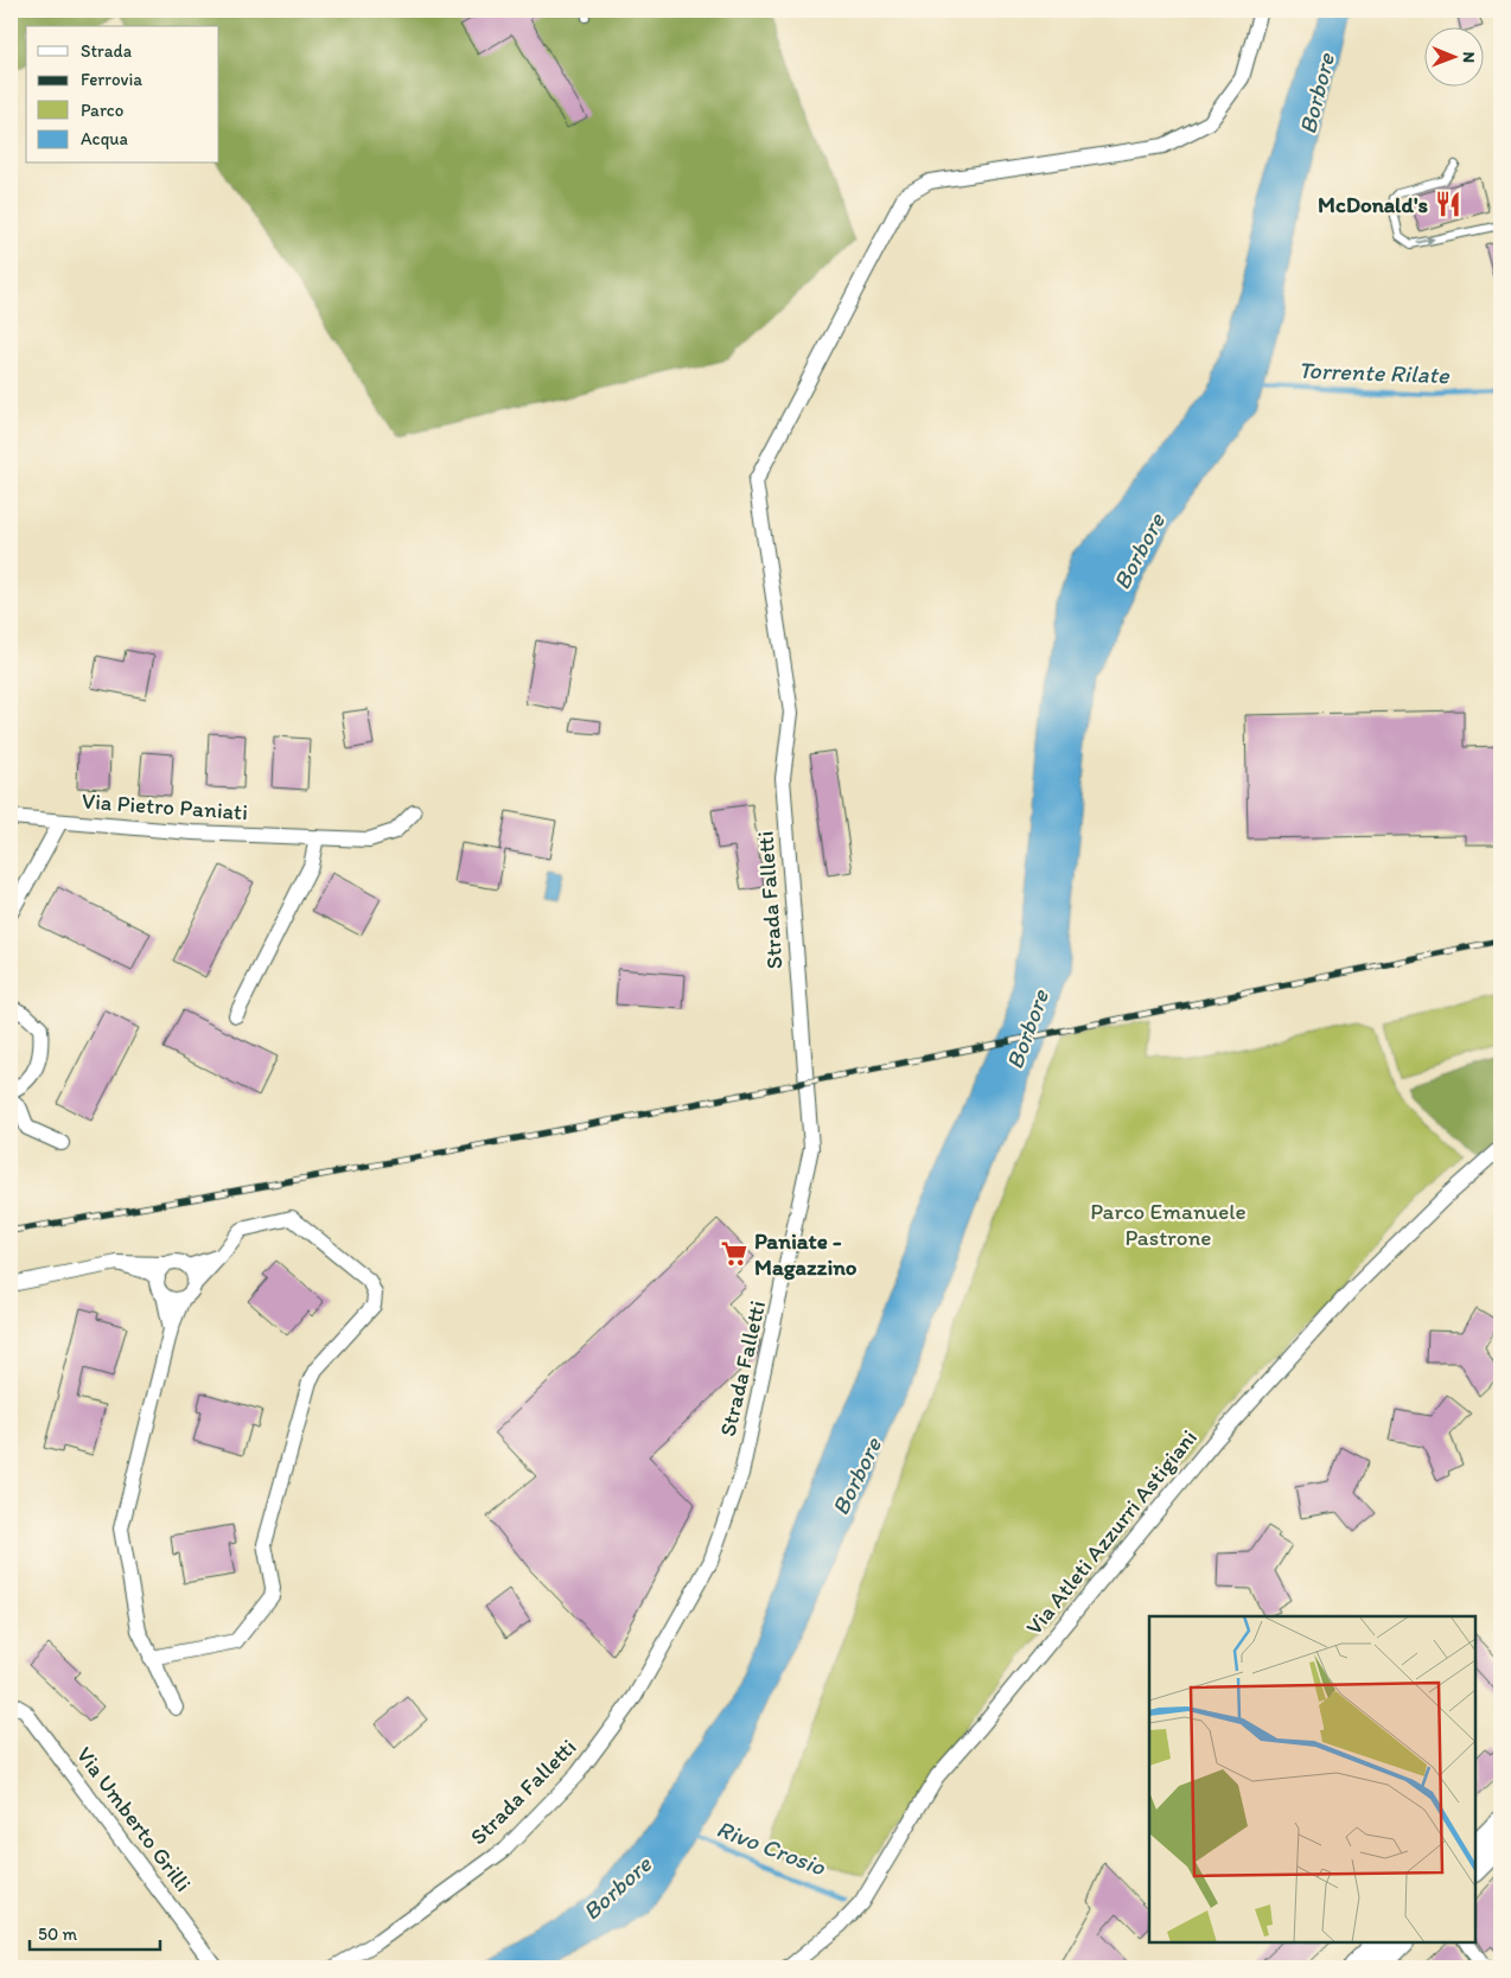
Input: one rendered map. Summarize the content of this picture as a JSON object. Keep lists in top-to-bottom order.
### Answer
{
  "streets": {
    "street": [
      "Via Pietro Paniati",
      "Strada Falletti",
      "Via Atleti Azzurri Astigiani",
      "Via Umberto Grilli"
    ]
  },
  "water": ["Borbore", "Torrente Rilate", "Rivo Crosio"],
  "parks": ["Parco Emanuele Pastrone"],
  "places": {
    "restaurant": ["McDonald's"],
    "supermarket": ["Paniate - Magazzino"]
  },
  "legend": [
    "Strada",
    "Ferrovia",
    "Parco",
    "Acqua"
  ],
  "scale_bar": "50 m",
  "north": "right"
}
